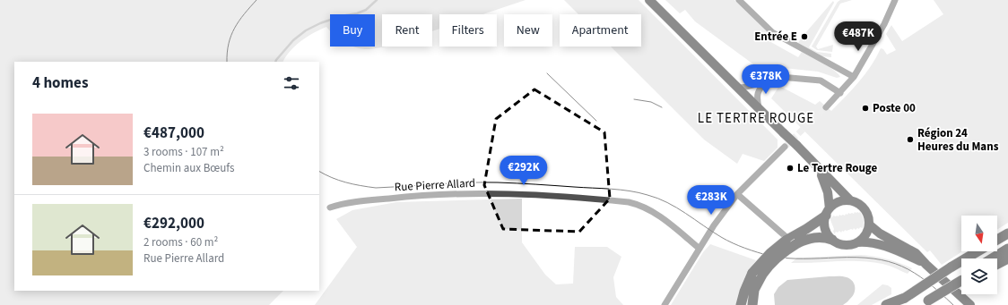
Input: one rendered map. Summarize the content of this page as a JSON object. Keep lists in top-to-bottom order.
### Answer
{
  "streets": {
    "street": ["Rue Pierre Allard"]
  },
  "districts": ["LE TERTRE ROUGE"],
  "places": [
    "Entrée E",
    "Poste 00",
    "Région 24 Heures du Mans",
    "Le Tertre Rouge"
  ],
  "north": "bottom",
  "page": {
    "chip": [
      "Buy",
      "Rent",
      "Filters",
      "New",
      "Apartment"
    ],
    "price": [
      "€487K",
      "€378K",
      "€292K",
      "€283K"
    ],
    "heading": "4 homes",
    "list": [
      {
        "name": "€487,000",
        "note": "3 rooms · 107 m² · Chemin aux Bœufs"
      },
      {
        "name": "€292,000",
        "note": "2 rooms · 60 m² · Rue Pierre Allard"
      }
    ]
  }
}
